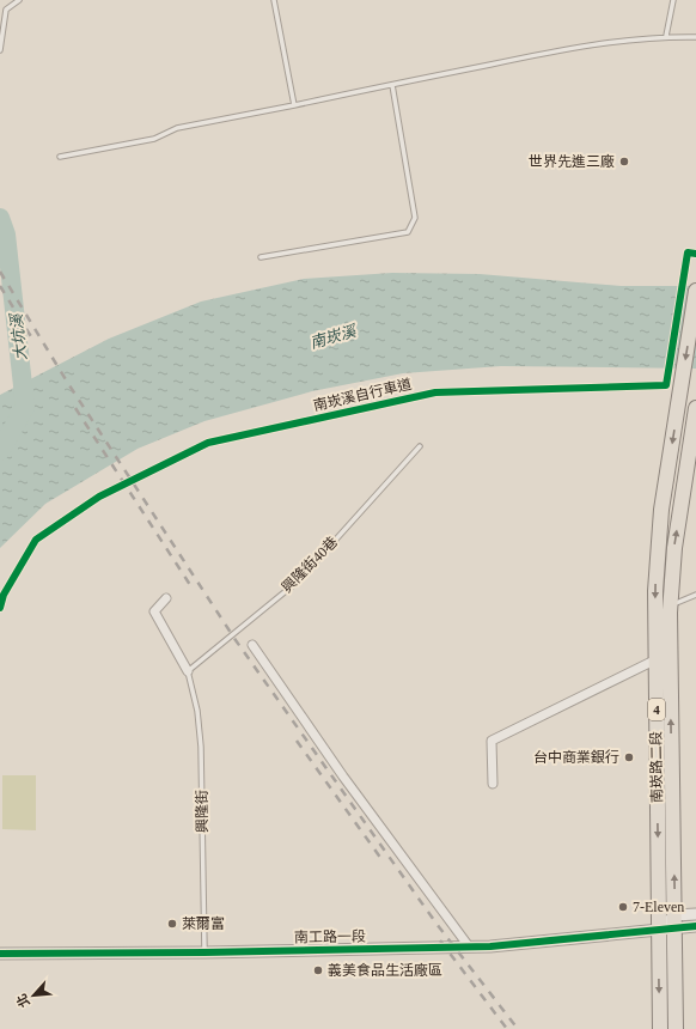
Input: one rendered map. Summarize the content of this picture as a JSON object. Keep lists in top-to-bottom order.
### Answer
{
  "streets": {
    "main road": ["4", "南崁路二段"],
    "street": ["南工路一段"],
    "lane": ["興隆街40巷", "興隆街"],
    "cycle path": ["南崁溪自行車道"]
  },
  "crossings": [
    ["興隆街40巷", "興隆街"],
    ["南崁路二段", "南工路一段"],
    ["興隆街", "南工路一段"]
  ],
  "water": ["南崁溪", "大坑溪"],
  "places": [
    "世界先進三廠",
    "台中商業銀行",
    "7-Eleven",
    "萊爾富",
    "義美食品生活廠區"
  ],
  "north": "bottom left"
}
